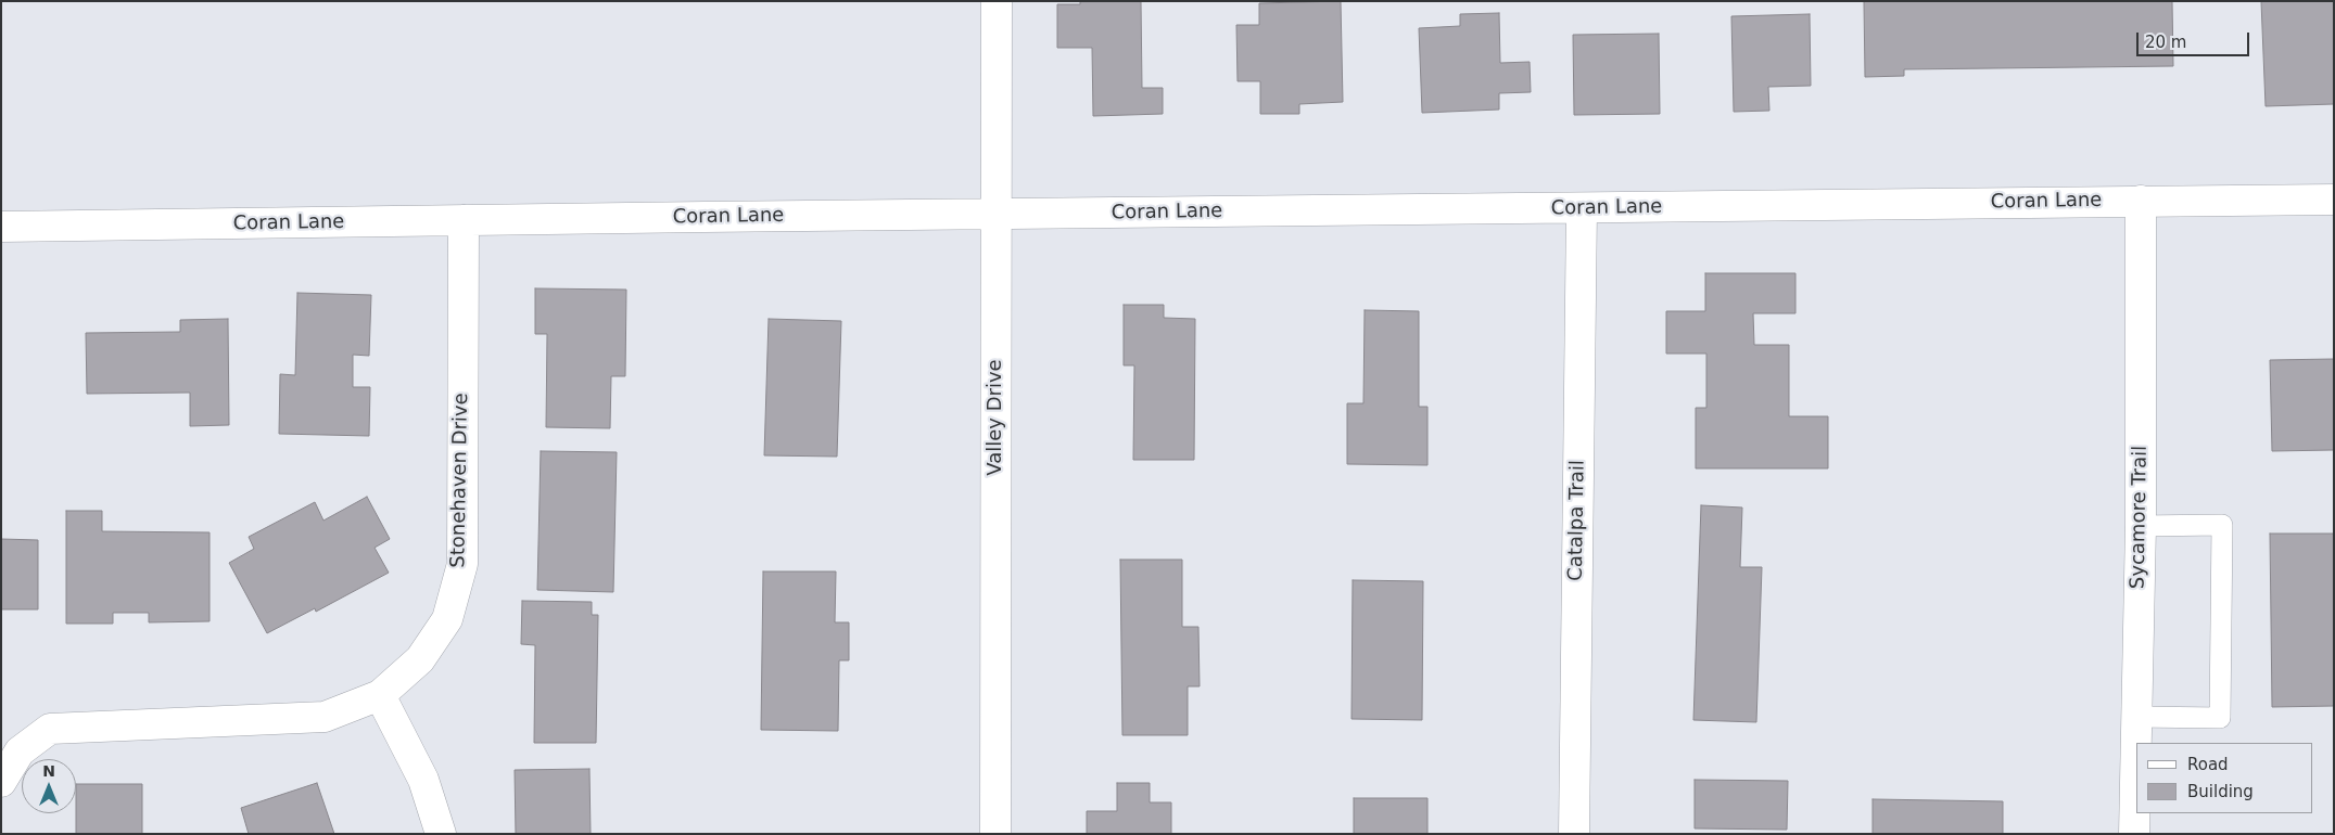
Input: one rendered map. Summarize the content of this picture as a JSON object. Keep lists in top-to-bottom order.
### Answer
{
  "streets": {
    "street": [
      "Coran Lane",
      "Valley Drive",
      "Stonehaven Drive",
      "Sycamore Trail",
      "Catalpa Trail"
    ]
  },
  "crossings": [
    ["Coran Lane", "Valley Drive"],
    ["Coran Lane", "Stonehaven Drive"],
    ["Coran Lane", "Sycamore Trail"],
    ["Coran Lane", "Catalpa Trail"]
  ],
  "legend": ["Road", "Building"],
  "scale_bar": "20 m",
  "north": "top"
}
